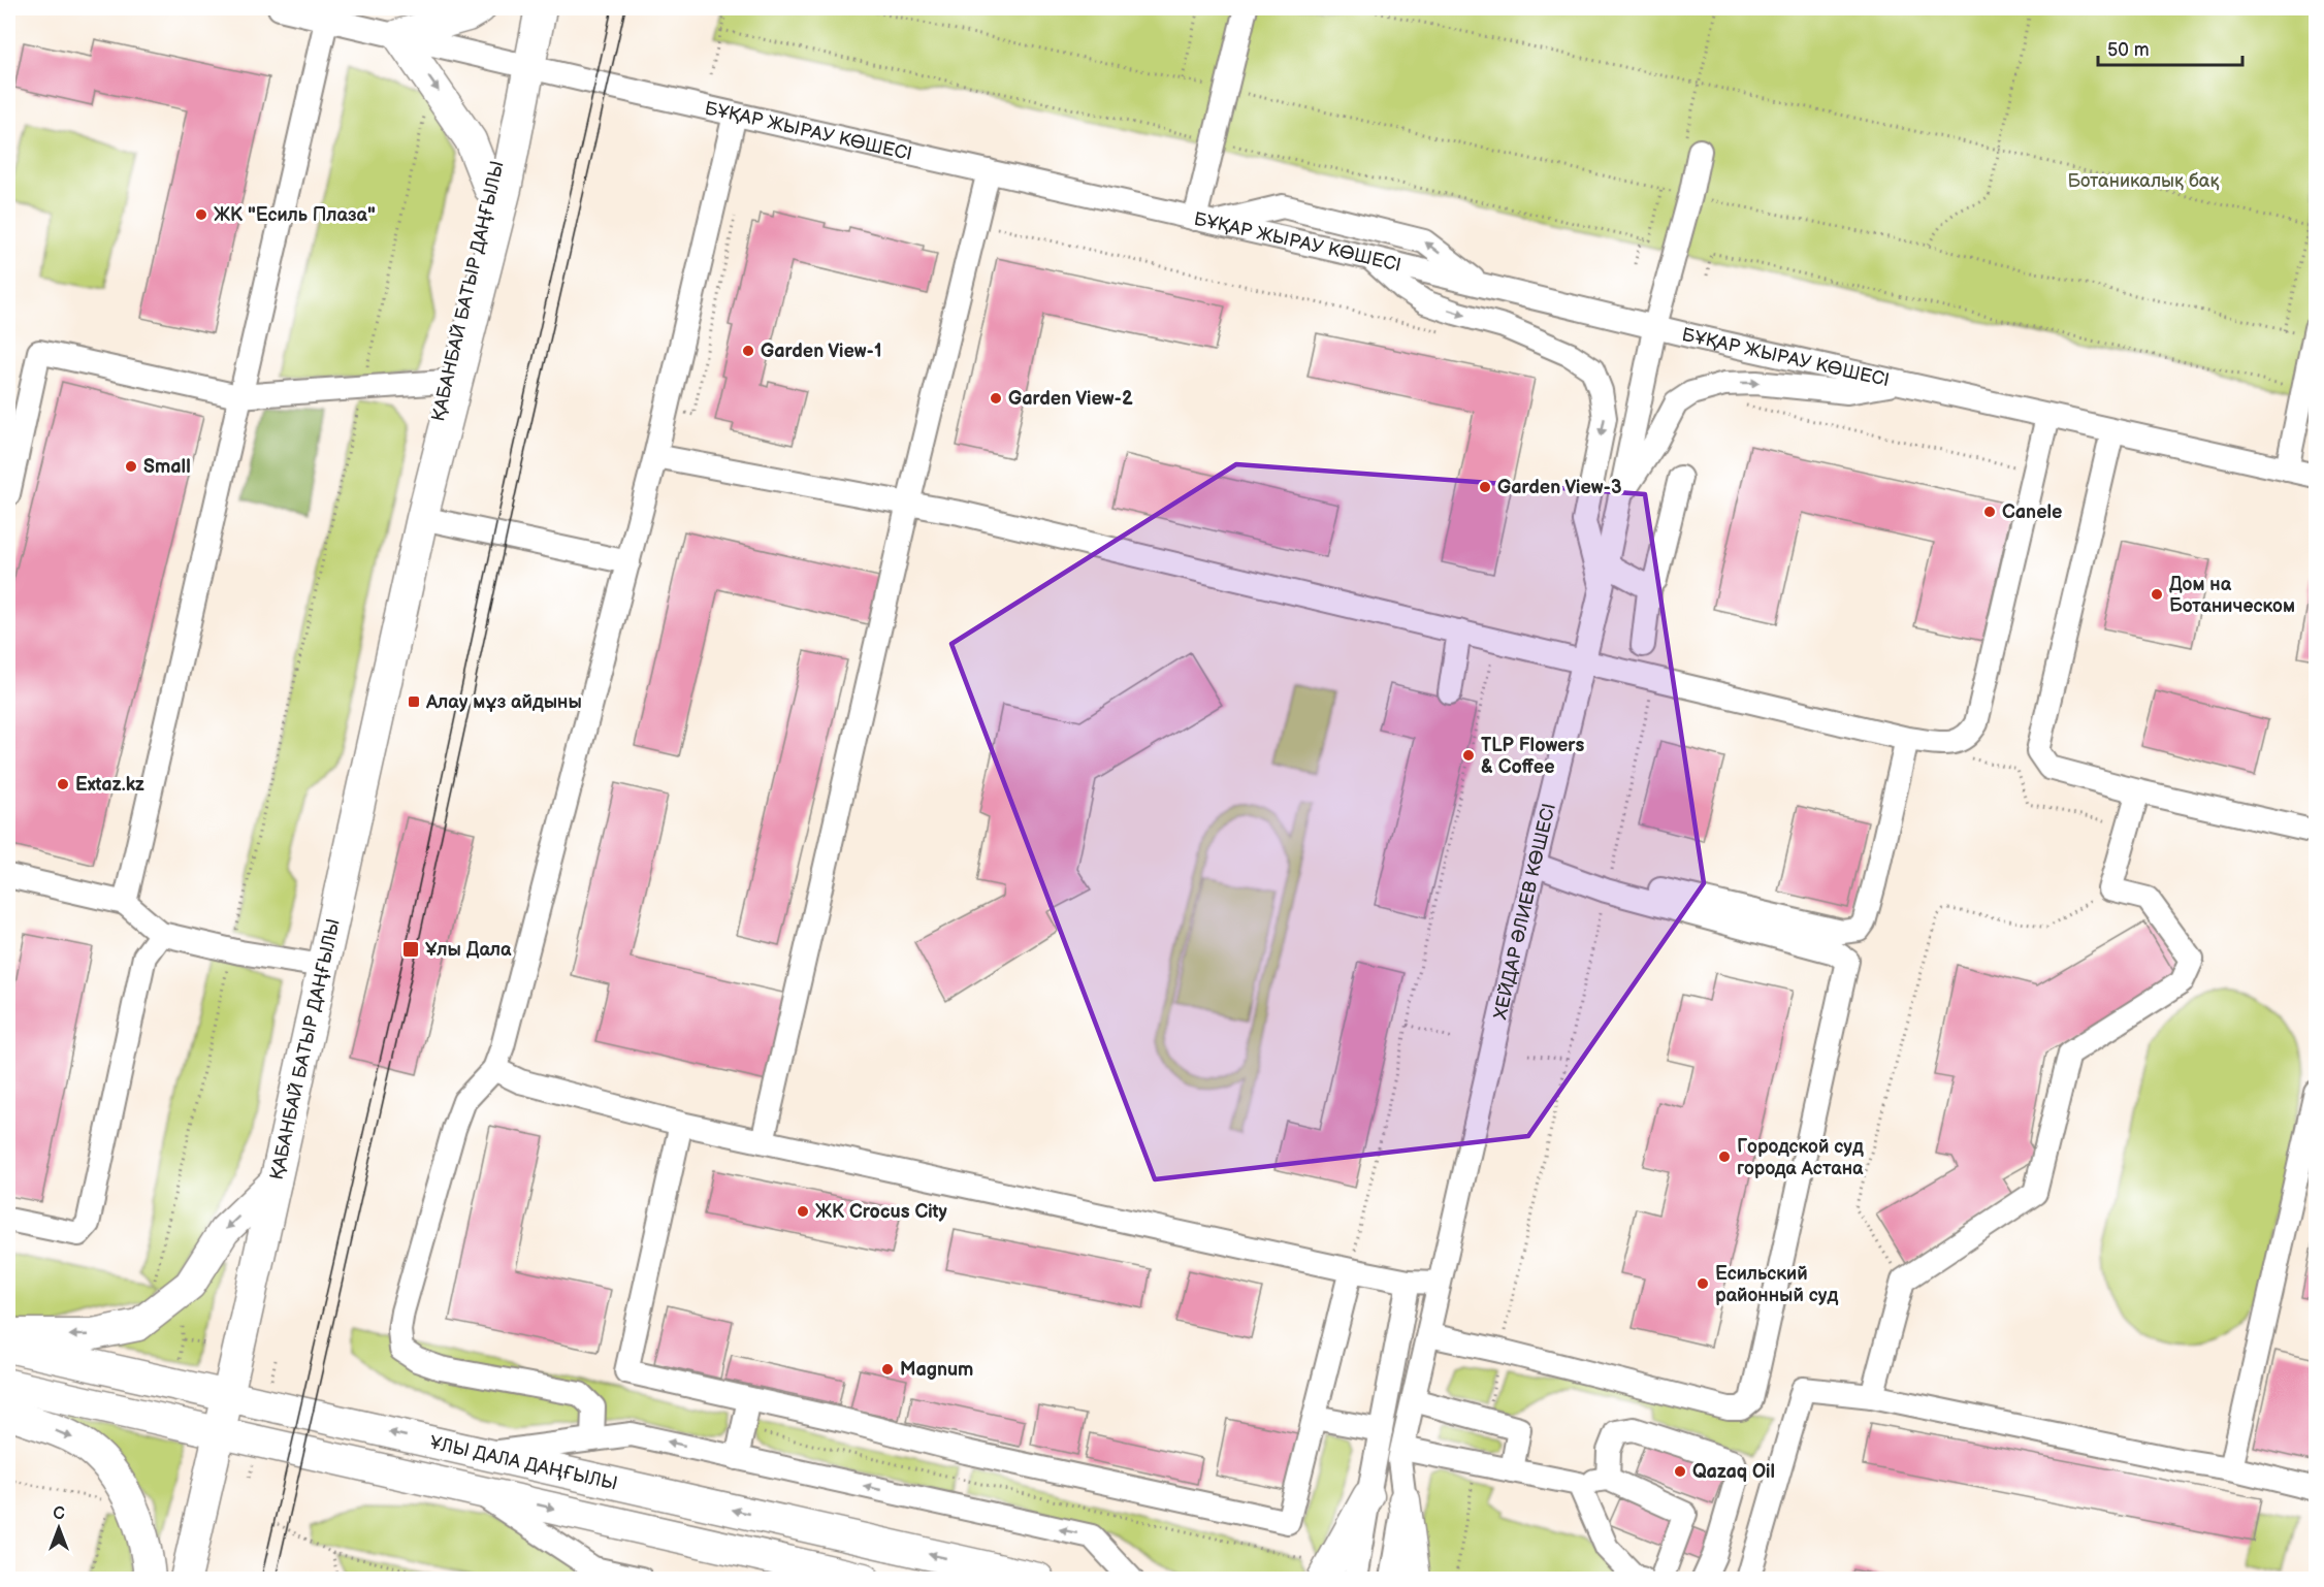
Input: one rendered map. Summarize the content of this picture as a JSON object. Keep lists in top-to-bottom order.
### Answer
{
  "streets": {
    "main road": ["ҚАБАНБАЙ БАТЫР ДАҢҒЫЛЫ", "ҰЛЫ ДАЛА ДАҢҒЫЛЫ"],
    "street": ["БҰҚАР ЖЫРАУ КӨШЕСІ", "ХЕЙДАР ӘЛИЕВ КӨШЕСІ"]
  },
  "crossings": [
    ["БҰҚАР ЖЫРАУ КӨШЕСІ", "ҚАБАНБАЙ БАТЫР ДАҢҒЫЛЫ"],
    ["БҰҚАР ЖЫРАУ КӨШЕСІ", "ХЕЙДАР ӘЛИЕВ КӨШЕСІ"],
    ["ҚАБАНБАЙ БАТЫР ДАҢҒЫЛЫ", "ҰЛЫ ДАЛА ДАҢҒЫЛЫ"]
  ],
  "parks": ["Ботаникалық бақ"],
  "places": {
    "other": [
      "ЖК \"Есиль Плаза\"",
      "Garden View-1",
      "Garden View-2",
      "Small",
      "Garden View-3",
      "Canele",
      "Дом на Ботаническом",
      "TLP Flowers & Coffee",
      "Extaz.kz",
      "Городской суд города Астана",
      "ЖК Crocus City",
      "Есильский районный суд",
      "Magnum",
      "Qazaq Oil"
    ],
    "transit": ["Алау мұз айдыны", "Ұлы Дала"]
  },
  "scale_bar": "50 m",
  "north": "top"
}
